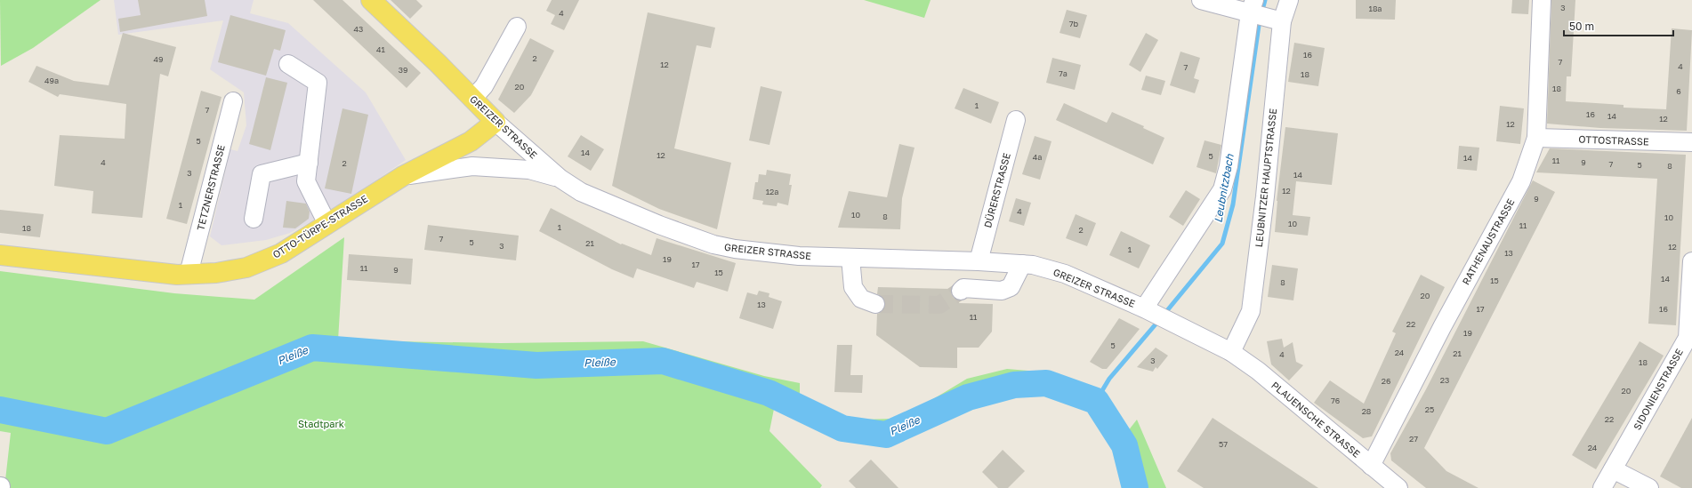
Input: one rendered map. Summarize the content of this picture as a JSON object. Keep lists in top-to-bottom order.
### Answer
{
  "streets": {
    "main road": ["GREIZER STRASSE", "OTTO-TÜRPE-STRASSE"],
    "street": [
      "OTTOSTRASSE",
      "LEUBNITZER HAUPTSTRASSE",
      "TETZNERSTRASSE",
      "DÜRERSTRASSE",
      "RATHENAUSTRASSE",
      "SIDONIENSTRASSE",
      "PLAUENSCHE STRASSE"
    ]
  },
  "crossings": [
    ["GREIZER STRASSE", "LEUBNITZER HAUPTSTRASSE"],
    ["GREIZER STRASSE", "DÜRERSTRASSE"],
    ["GREIZER STRASSE", "OTTO-TÜRPE-STRASSE"],
    ["GREIZER STRASSE", "PLAUENSCHE STRASSE"],
    ["OTTOSTRASSE", "RATHENAUSTRASSE"],
    ["LEUBNITZER HAUPTSTRASSE", "PLAUENSCHE STRASSE"],
    ["TETZNERSTRASSE", "OTTO-TÜRPE-STRASSE"],
    ["RATHENAUSTRASSE", "PLAUENSCHE STRASSE"]
  ],
  "water": ["Leubnitzbach", "Pleiße"],
  "parks": ["Stadtpark"],
  "house_numbers": [
    "3",
    "18a",
    "4",
    "7b",
    "43",
    "41",
    "16",
    "2",
    "49",
    "7",
    "12",
    "4",
    "7",
    "39",
    "7a",
    "18",
    "49a",
    "20",
    "18",
    "6",
    "1",
    "7",
    "16",
    "14",
    "12",
    "12",
    "5",
    "14",
    "12",
    "5",
    "4a",
    "14",
    "11",
    "4",
    "9",
    "2",
    "7",
    "5",
    "8",
    "3",
    "14",
    "12",
    "12a",
    "9",
    "1",
    "4",
    "10",
    "8",
    "10",
    "10",
    "11",
    "1",
    "18",
    "2",
    "7",
    "5",
    "21",
    "3",
    "12",
    "1",
    "13",
    "19",
    "17",
    "11",
    "9",
    "15",
    "14",
    "15",
    "8",
    "20",
    "13",
    "17",
    "16",
    "11",
    "22",
    "19",
    "5",
    "24",
    "21",
    "4",
    "3",
    "18",
    "23",
    "26",
    "20",
    "76",
    "25",
    "28",
    "22",
    "27",
    "57",
    "24"
  ],
  "scale_bar": "50 m"
}
